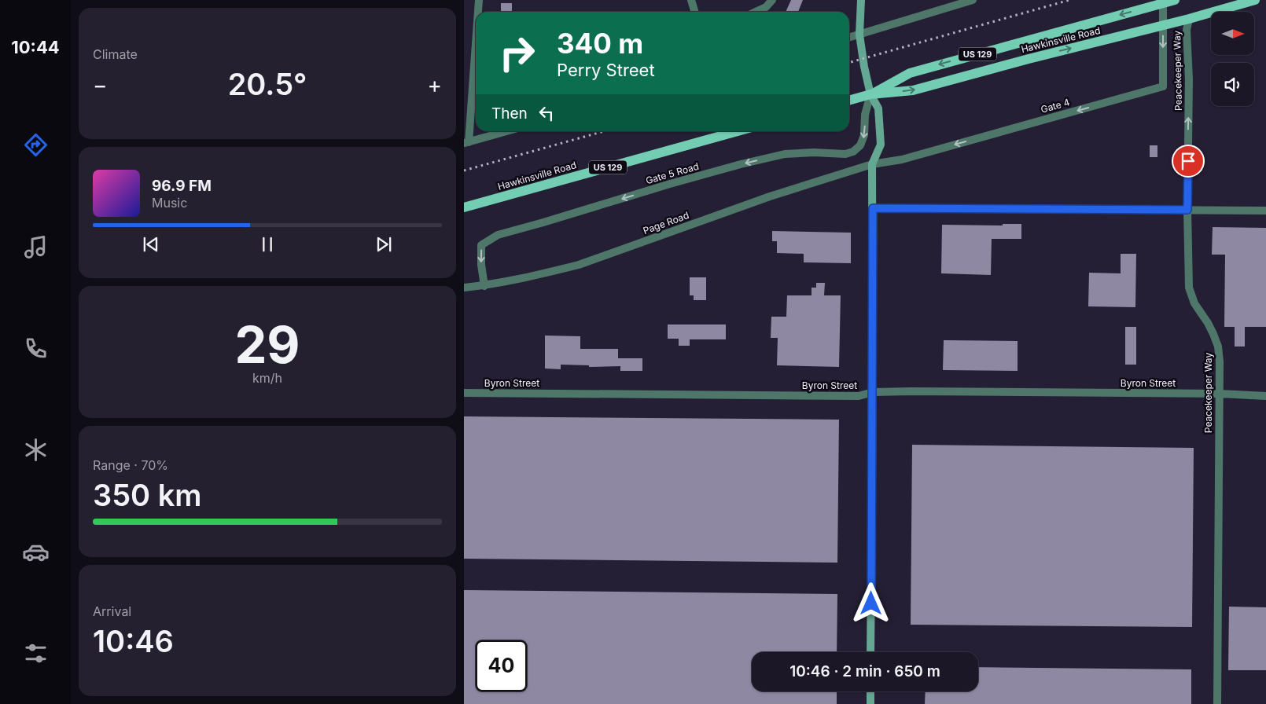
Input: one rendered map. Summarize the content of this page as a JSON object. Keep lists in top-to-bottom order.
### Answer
{
  "streets": {
    "main road": ["Hawkinsville Road", "US 129"],
    "street": [
      "Peacekeeper Way",
      "Gate 4",
      "Gate 5 Road",
      "Page Road",
      "Byron Street"
    ]
  },
  "crossings": [
    ["Hawkinsville Road", "Peacekeeper Way"],
    ["Hawkinsville Road", "Gate 4"],
    ["Hawkinsville Road", "Gate 5 Road"],
    ["Peacekeeper Way", "Byron Street"],
    ["Gate 4", "Page Road"],
    ["Gate 5 Road", "Page Road"]
  ],
  "one_way": ["Gate 5 Road"],
  "north": "right",
  "page": {
    "tabs": "10:44",
    "tile": [
      "Climate",
      ["29", "km/h"],
      ["Range · 70%", "350 km"],
      ["Arrival", "10:46"]
    ],
    "turn": ["340 m", "Perry Street"],
    "heat": ["−", "20.5°", "+"],
    "then": "Then",
    "song": ["96.9 FM", "Music"],
    "limit": "40",
    "trip": "10:46 · 2 min · 650 m"
  }
}
